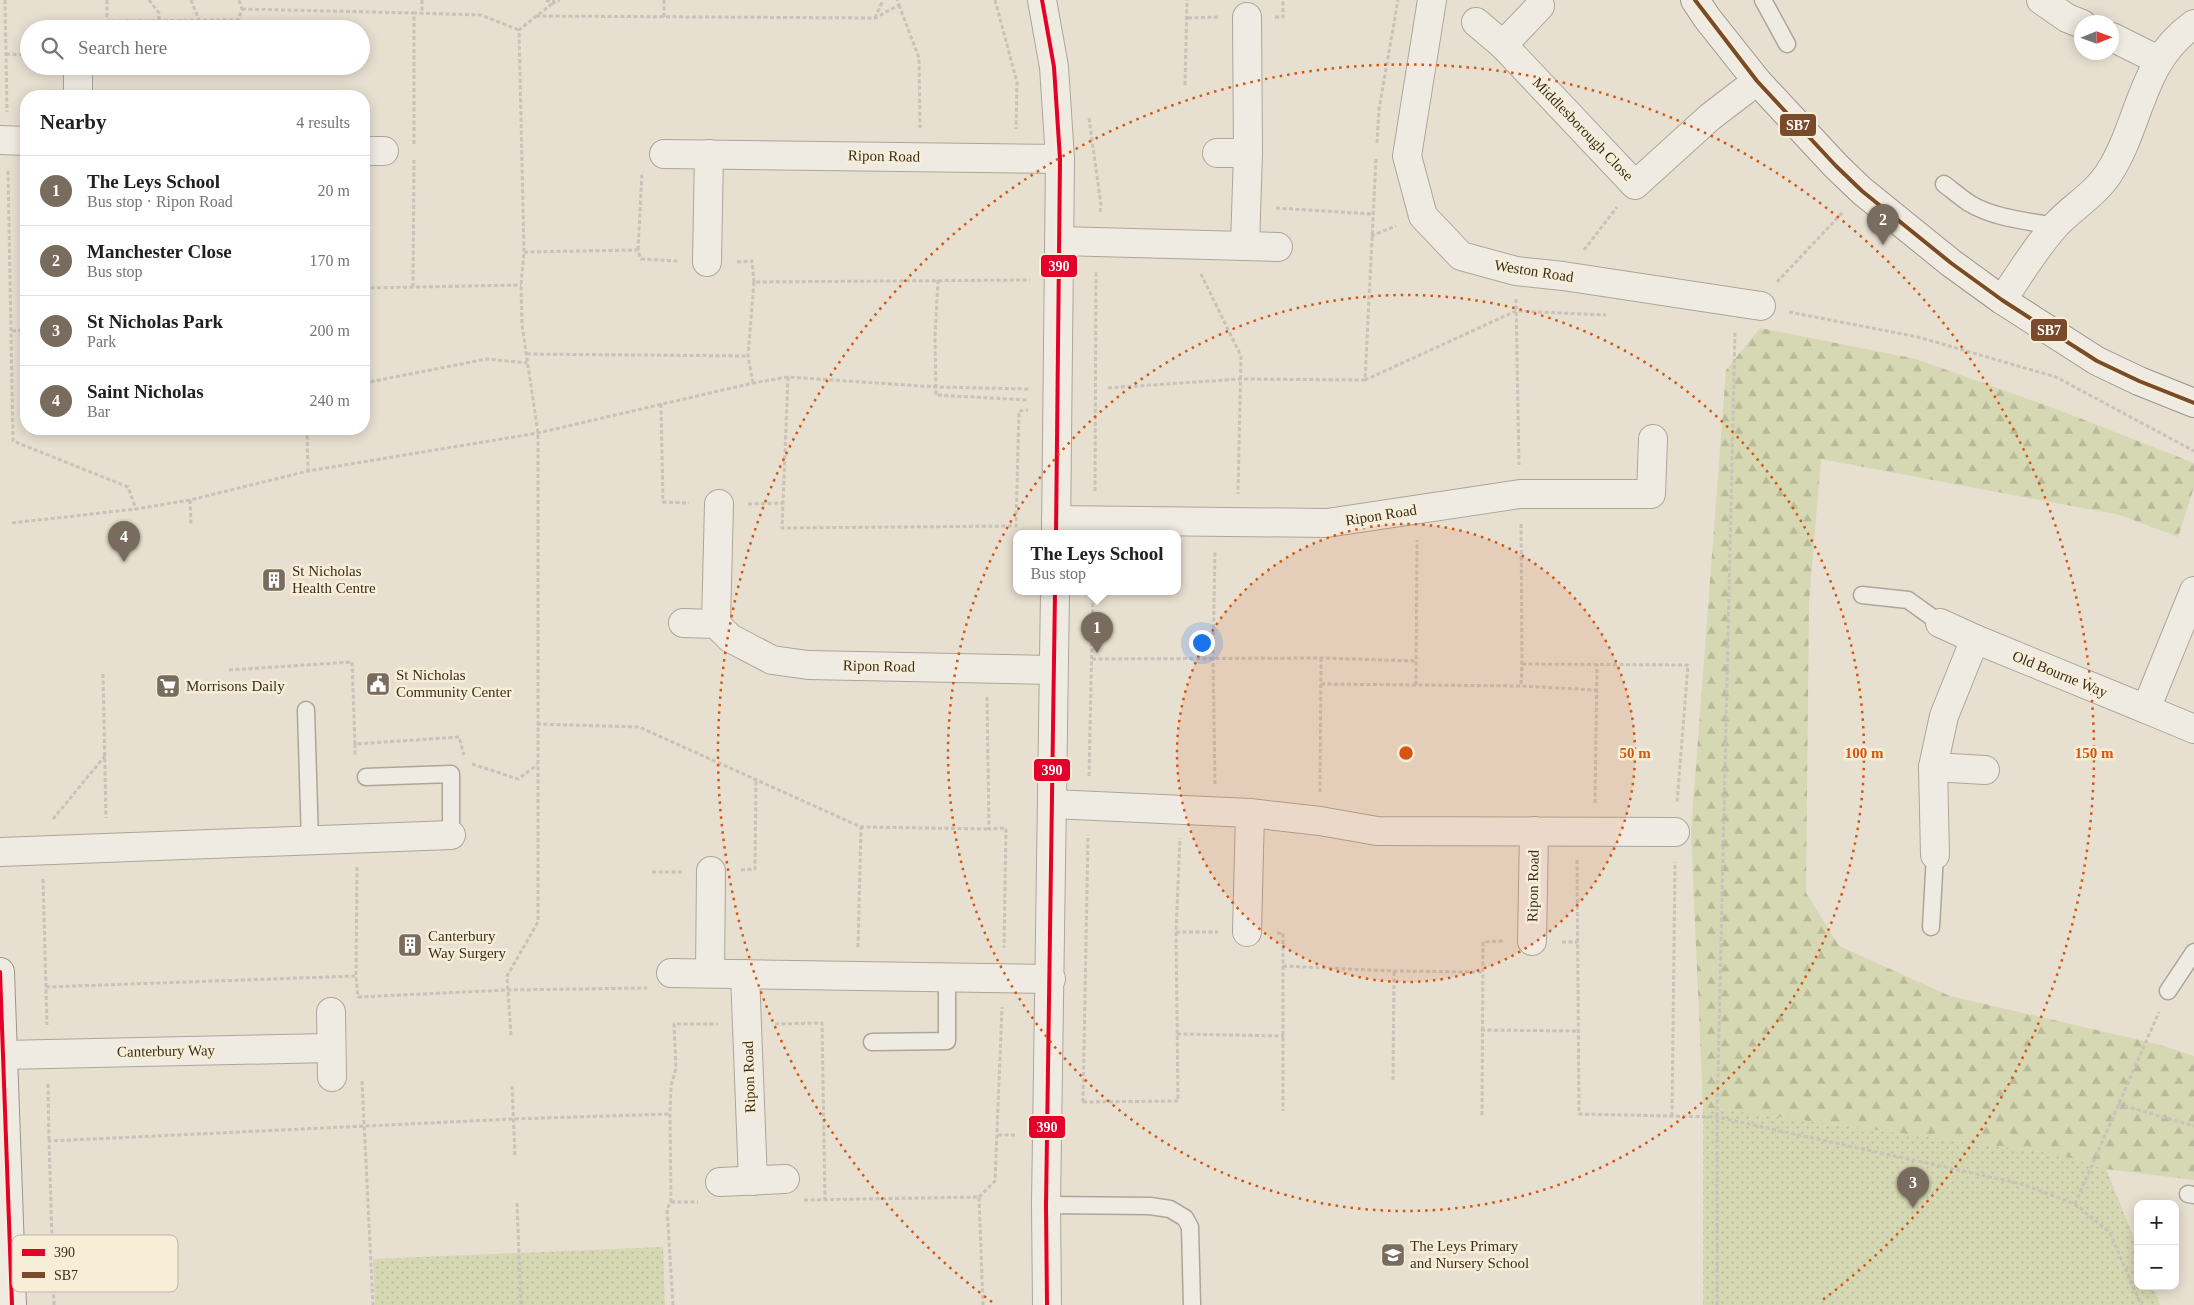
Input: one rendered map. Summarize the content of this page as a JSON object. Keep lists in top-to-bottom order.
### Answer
{
  "streets": {
    "street": [
      "Middlesborough Close",
      "Ripon Road",
      "Weston Road",
      "Old Bourne Way",
      "Canterbury Way"
    ]
  },
  "places": {
    "building": ["St Nicholas Health Centre", "Canterbury Way Surgery"],
    "public building": ["St Nicholas Community Center"],
    "supermarket": ["Morrisons Daily"],
    "school or university": ["The Leys Primary and Nursery School"]
  },
  "lines": ["transit line 390", "transit line SB7"],
  "legend": ["390", "SB7"],
  "north": "right",
  "page": {
    "search": "Search here",
    "heading": ["Nearby", "4 results"],
    "list": [
      {
        "mark": "1",
        "name": "The Leys School",
        "note": "Bus stop · Ripon Road",
        "value": "20 m"
      },
      {
        "mark": "2",
        "name": "Manchester Close",
        "note": "Bus stop",
        "value": "170 m"
      },
      {
        "mark": "3",
        "name": "St Nicholas Park",
        "note": "Park",
        "value": "200 m"
      },
      {
        "mark": "4",
        "name": "Saint Nicholas",
        "note": "Bar",
        "value": "240 m"
      }
    ],
    "pins": [
      "2",
      "4",
      "1",
      "3"
    ],
    "popup": ["The Leys School", "Bus stop"],
    "map_buttons": ["+", "−"]
  },
  "rings": ["50 m", "100 m", "150 m"]
}
